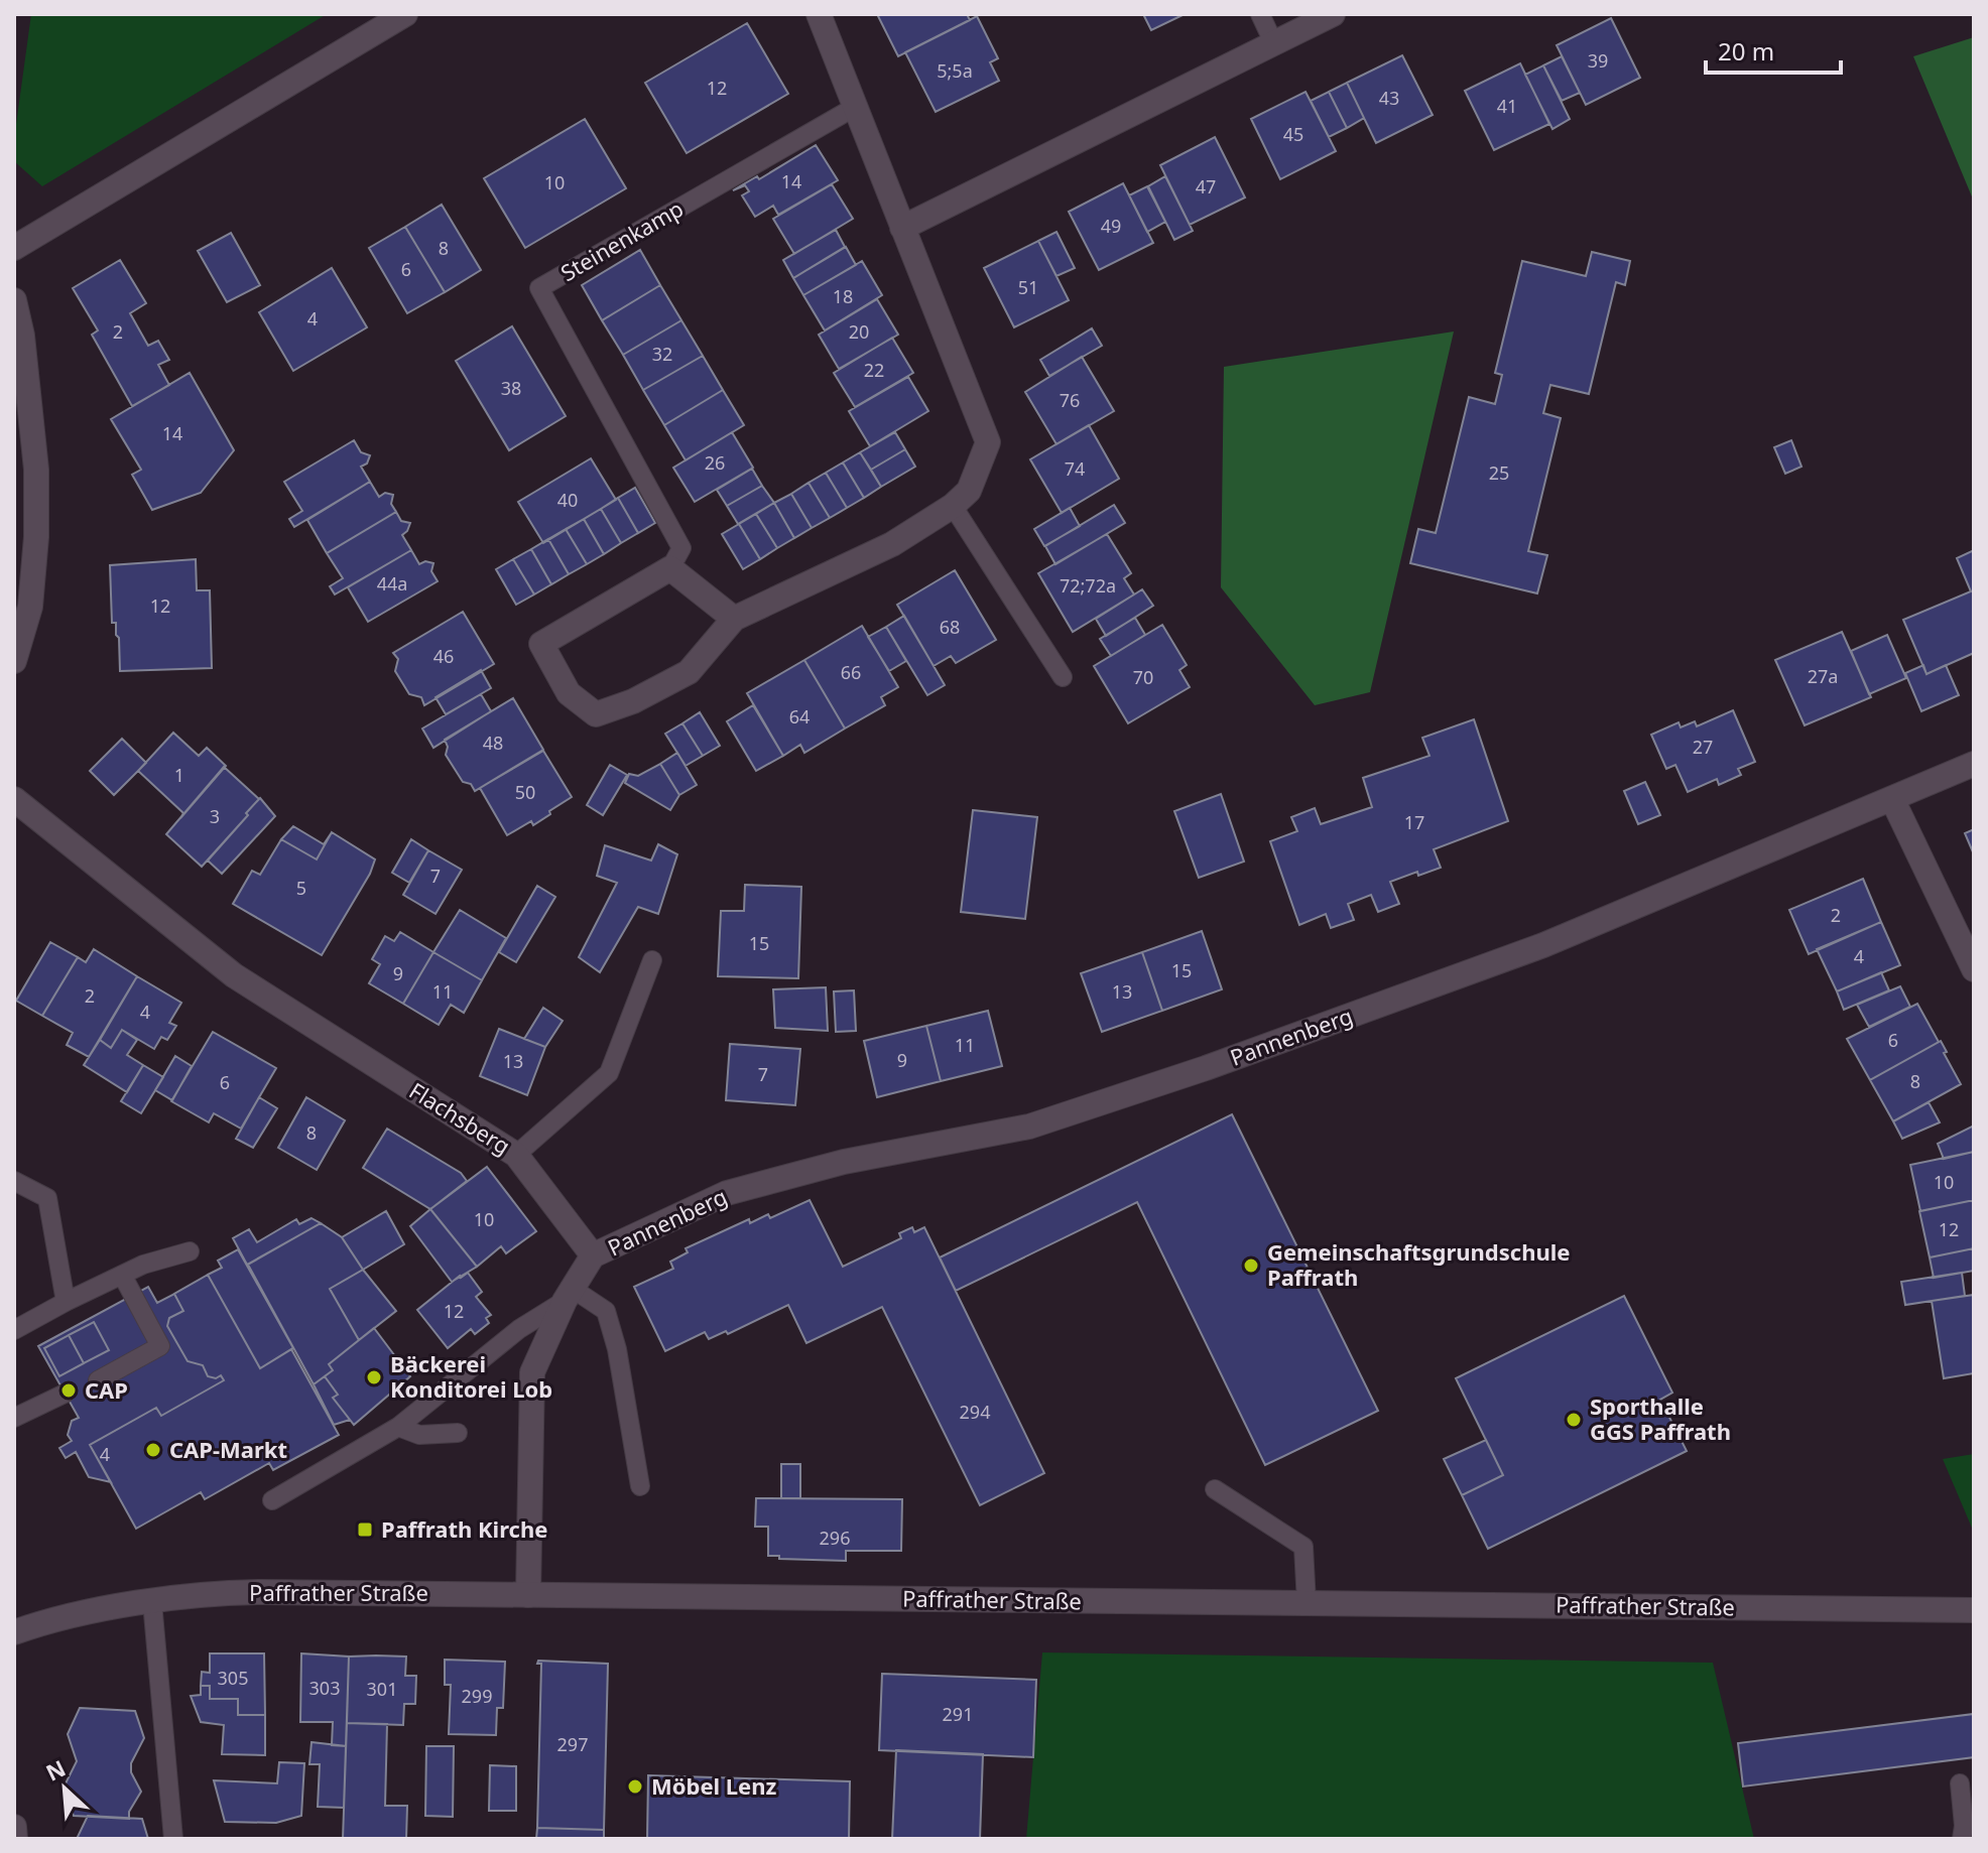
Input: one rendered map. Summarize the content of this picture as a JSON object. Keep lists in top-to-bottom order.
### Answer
{
  "streets": {
    "street": ["Pannenberg", "Flachsberg", "Paffrather Straße"],
    "lane": ["Steinenkamp"]
  },
  "crossings": [
    ["Pannenberg", "Flachsberg"]
  ],
  "places": {
    "other": [
      "Gemeinschaftsgrundschule Paffrath",
      "Bäckerei Konditorei Lob",
      "CAP",
      "Sporthalle GGS Paffrath",
      "CAP-Markt",
      "Möbel Lenz"
    ],
    "transit": ["Paffrath Kirche"]
  },
  "house_numbers": [
    "39",
    "5;5a",
    "12",
    "43",
    "41",
    "45",
    "14",
    "10",
    "47",
    "49",
    "8",
    "6",
    "51",
    "18",
    "4",
    "2",
    "20",
    "32",
    "22",
    "38",
    "76",
    "14",
    "26",
    "74",
    "25",
    "40",
    "44a",
    "72;72a",
    "12",
    "68",
    "46",
    "66",
    "27a",
    "70",
    "64",
    "48",
    "27",
    "1",
    "50",
    "3",
    "17",
    "7",
    "5",
    "2",
    "15",
    "4",
    "15",
    "9",
    "11",
    "13",
    "2",
    "4",
    "6",
    "11",
    "9",
    "13",
    "7",
    "8",
    "6",
    "8",
    "10",
    "10",
    "12",
    "12",
    "294",
    "4",
    "296",
    "305",
    "303",
    "301",
    "299",
    "291",
    "297"
  ],
  "scale_bar": "20 m",
  "north": "top left"
}
